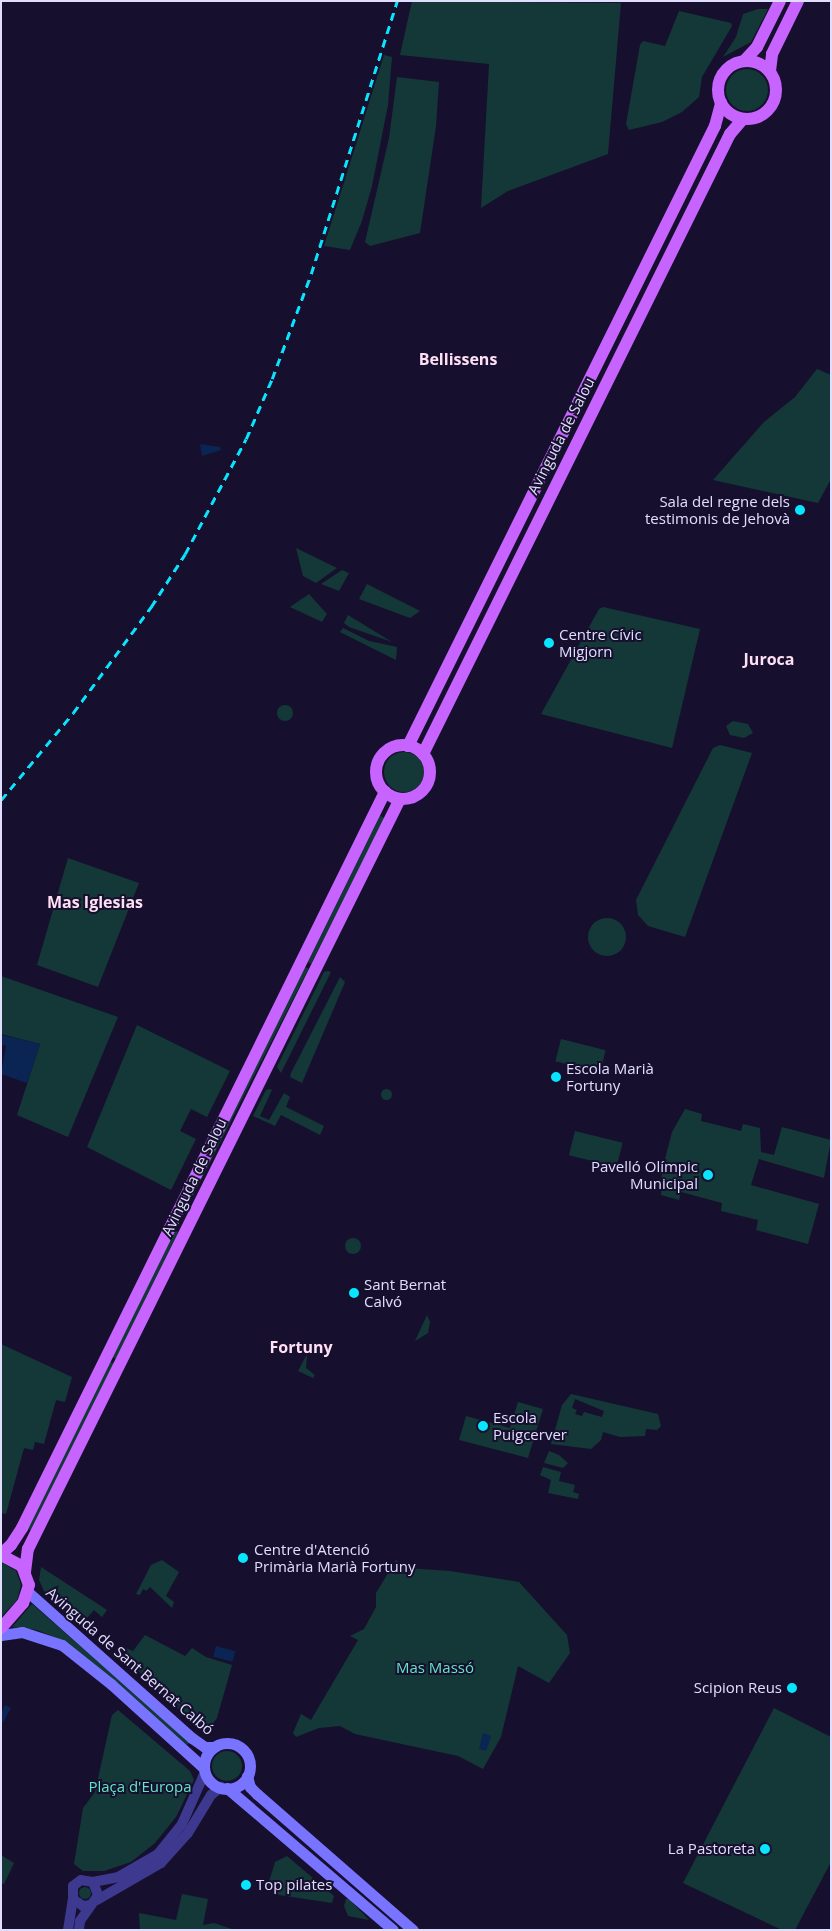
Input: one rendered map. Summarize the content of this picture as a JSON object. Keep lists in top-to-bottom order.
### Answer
{
  "streets": {
    "main road": ["Avinguda de Salou", "Avinguda de Sant Bernat Calbó"]
  },
  "crossings": [
    ["Avinguda de Salou", "Avinguda de Sant Bernat Calbó"]
  ],
  "districts": [
    "Bellissens",
    "Juroca",
    "Mas Iglesias",
    "Fortuny"
  ],
  "parks": ["Mas Massó", "Plaça d'Europa"],
  "places": [
    "Sala del regne dels testimonis de Jehovà",
    "Centre Cívic Migjorn",
    "Escola Marià Fortuny",
    "Pavelló Olímpic Municipal",
    "Sant Bernat Calvó",
    "Escola Puigcerver",
    "Centre d'Atenció Primària Marià Fortuny",
    "Scipion Reus",
    "La Pastoreta",
    "Top pilates"
  ]
}
